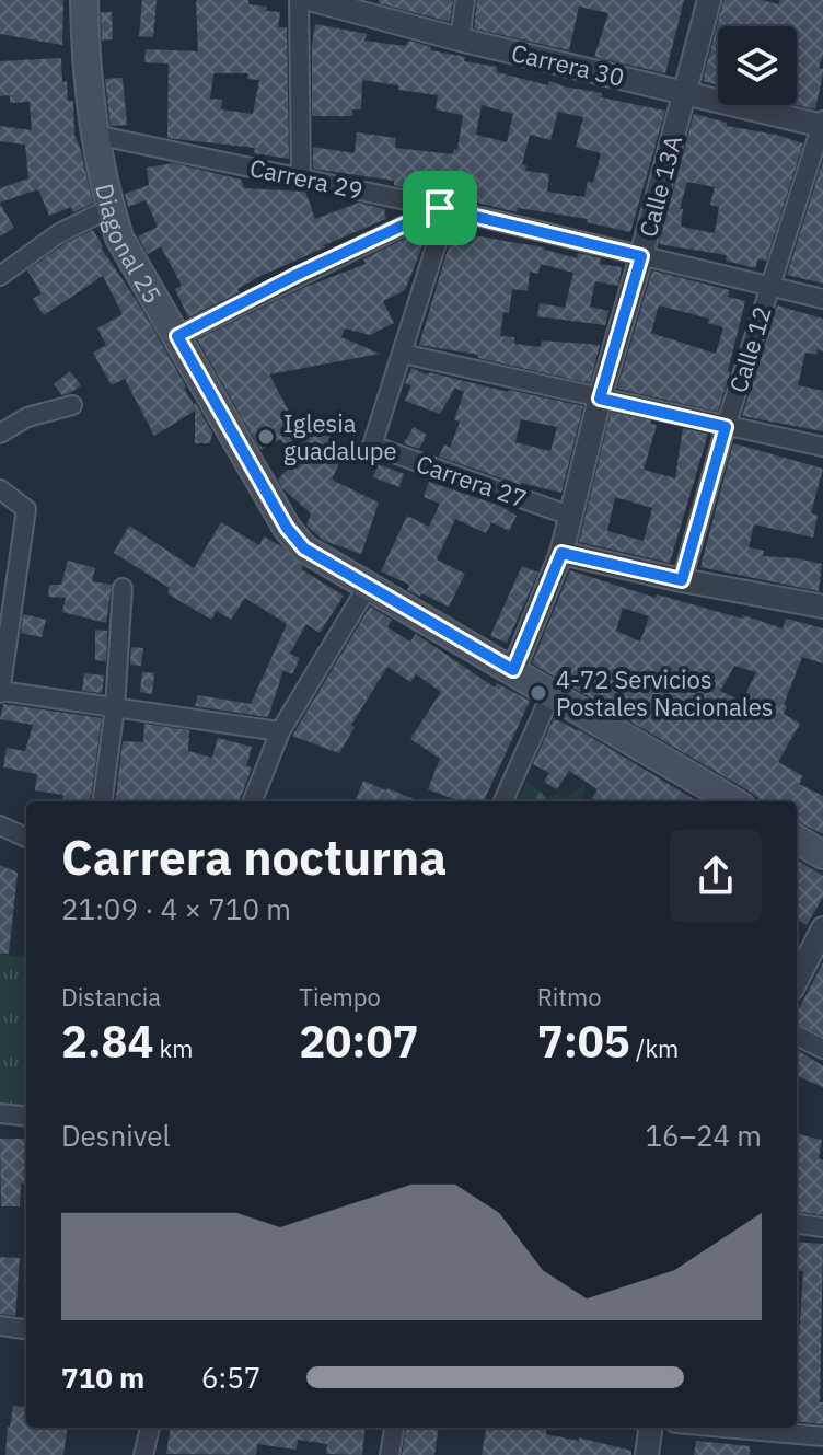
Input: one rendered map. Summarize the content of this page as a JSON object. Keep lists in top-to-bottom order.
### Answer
{
  "streets": {
    "main road": ["Diagonal 25"],
    "street": [
      "Carrera 30",
      "Carrera 29",
      "Calle 13A",
      "Calle 12",
      "Carrera 27"
    ]
  },
  "crossings": [
    ["Carrera 30", "Calle 13A"],
    ["Carrera 30", "Calle 12"],
    ["Carrera 29", "Calle 13A"],
    ["Carrera 29", "Diagonal 25"],
    ["Carrera 29", "Calle 12"],
    ["Calle 13A", "Carrera 27"]
  ],
  "places": ["Iglesia guadalupe", "4-72 Servicios Postales Nacionales"],
  "page": {
    "heading": ["Carrera nocturna", "21:09 · 4 × 710 m"],
    "stats": [
      ["Distancia", "2.84 km"],
      ["Tiempo", "20:07"],
      ["Ritmo", "7:05 /km"]
    ],
    "chart": ["Desnivel", "16–24 m"],
    "list": [
      {
        "name": "710 m",
        "note": "6:57"
      }
    ]
  }
}
